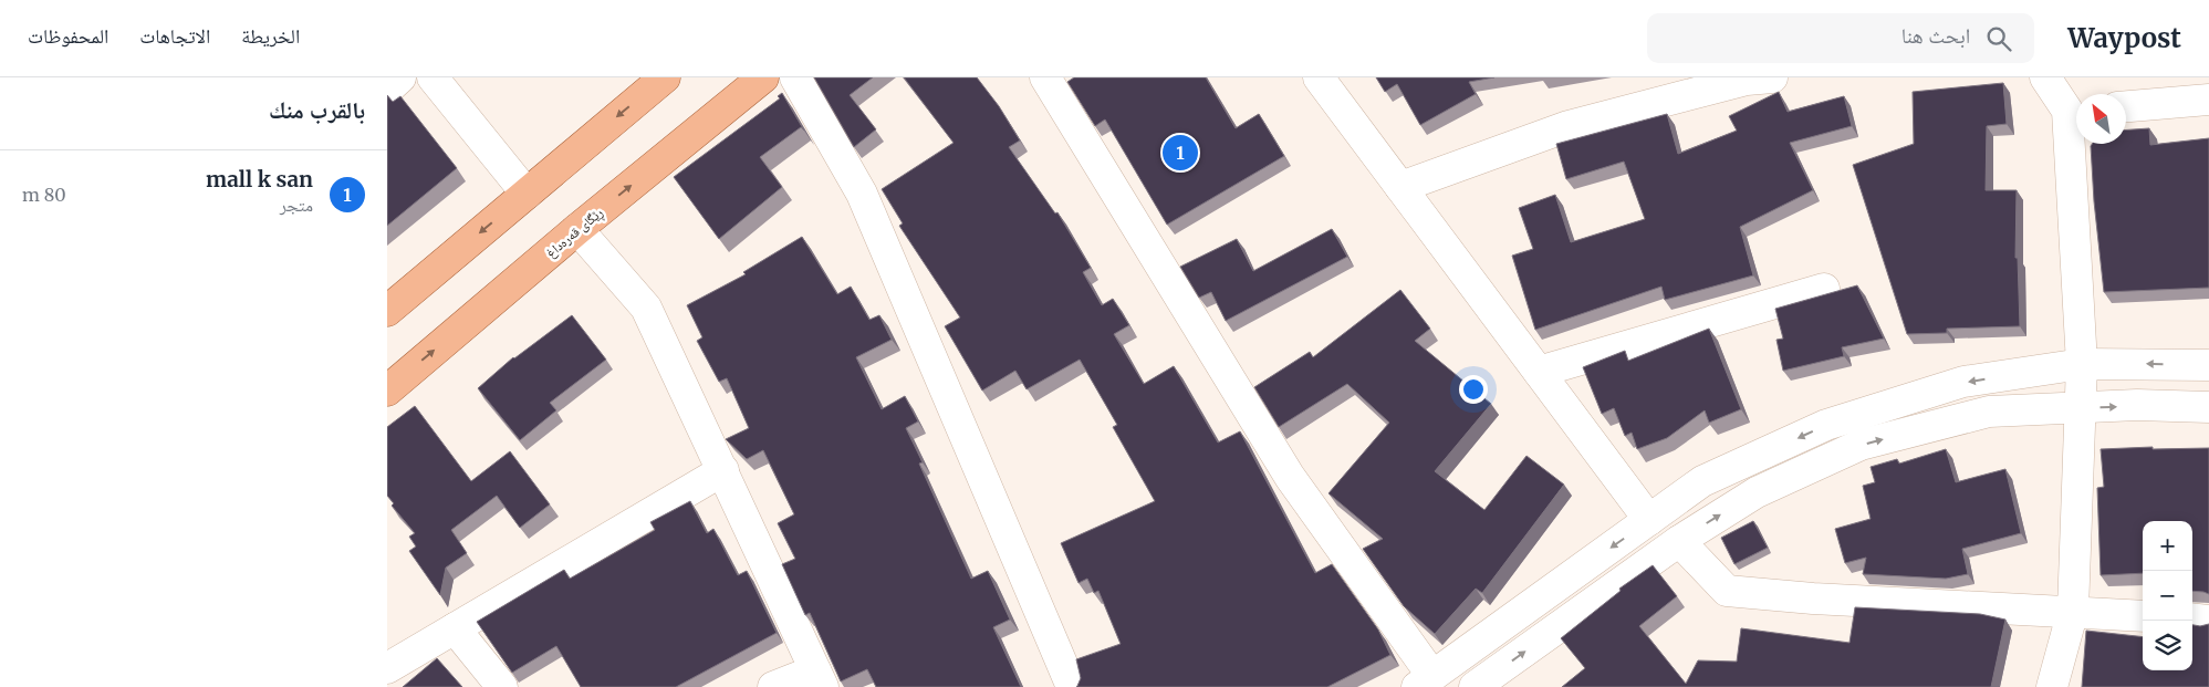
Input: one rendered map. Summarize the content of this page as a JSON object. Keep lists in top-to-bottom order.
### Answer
{
  "streets": {
    "main road": ["ڕێگای قەرەداغ"]
  },
  "north": "top left",
  "page": {
    "header": "Waypost",
    "search": "ابحث هنا",
    "nav": ["الخريطة", "الاتجاهات", "المحفوظات"],
    "heading": "بالقرب منك",
    "pins": "1",
    "list": [
      {
        "mark": "1",
        "name": "mall k san",
        "note": "متجر",
        "value": "80 m"
      }
    ],
    "map_buttons": ["+", "−"]
  }
}
